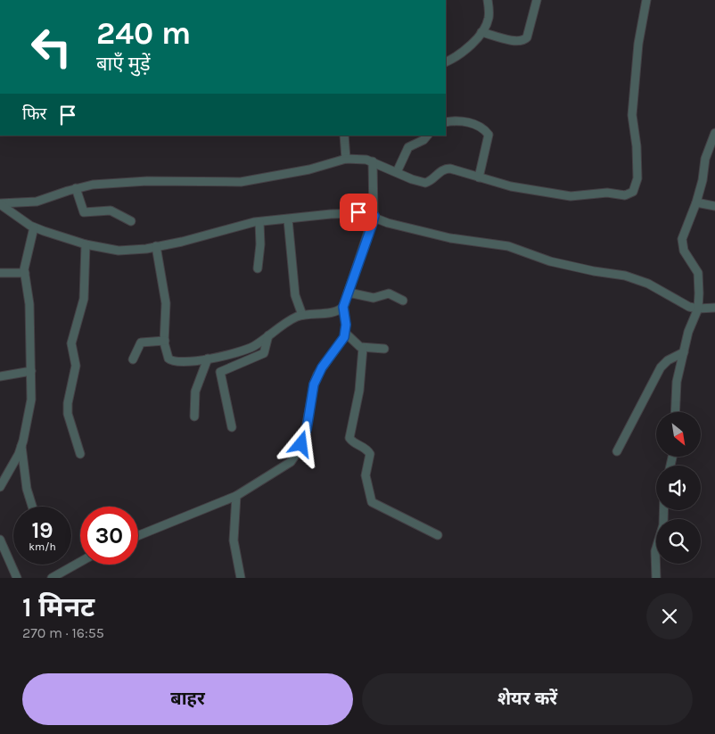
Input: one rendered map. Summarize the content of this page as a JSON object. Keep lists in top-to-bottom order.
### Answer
{
  "north": "bottom right",
  "page": {
    "turn": ["240 m", "बाएँ मुड़ें"],
    "then": "फिर",
    "speed": "19 km/h",
    "limit": "30",
    "heading": ["1 मिनट", "270 m · 16:55"],
    "buttons": ["बाहर", "शेयर करें"]
  }
}
